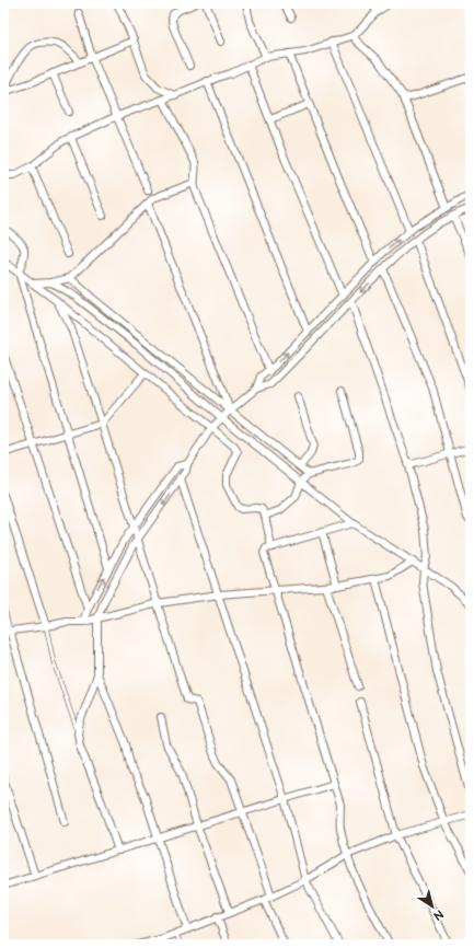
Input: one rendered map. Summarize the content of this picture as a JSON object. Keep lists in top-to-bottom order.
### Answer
{
  "north": "bottom right"
}
